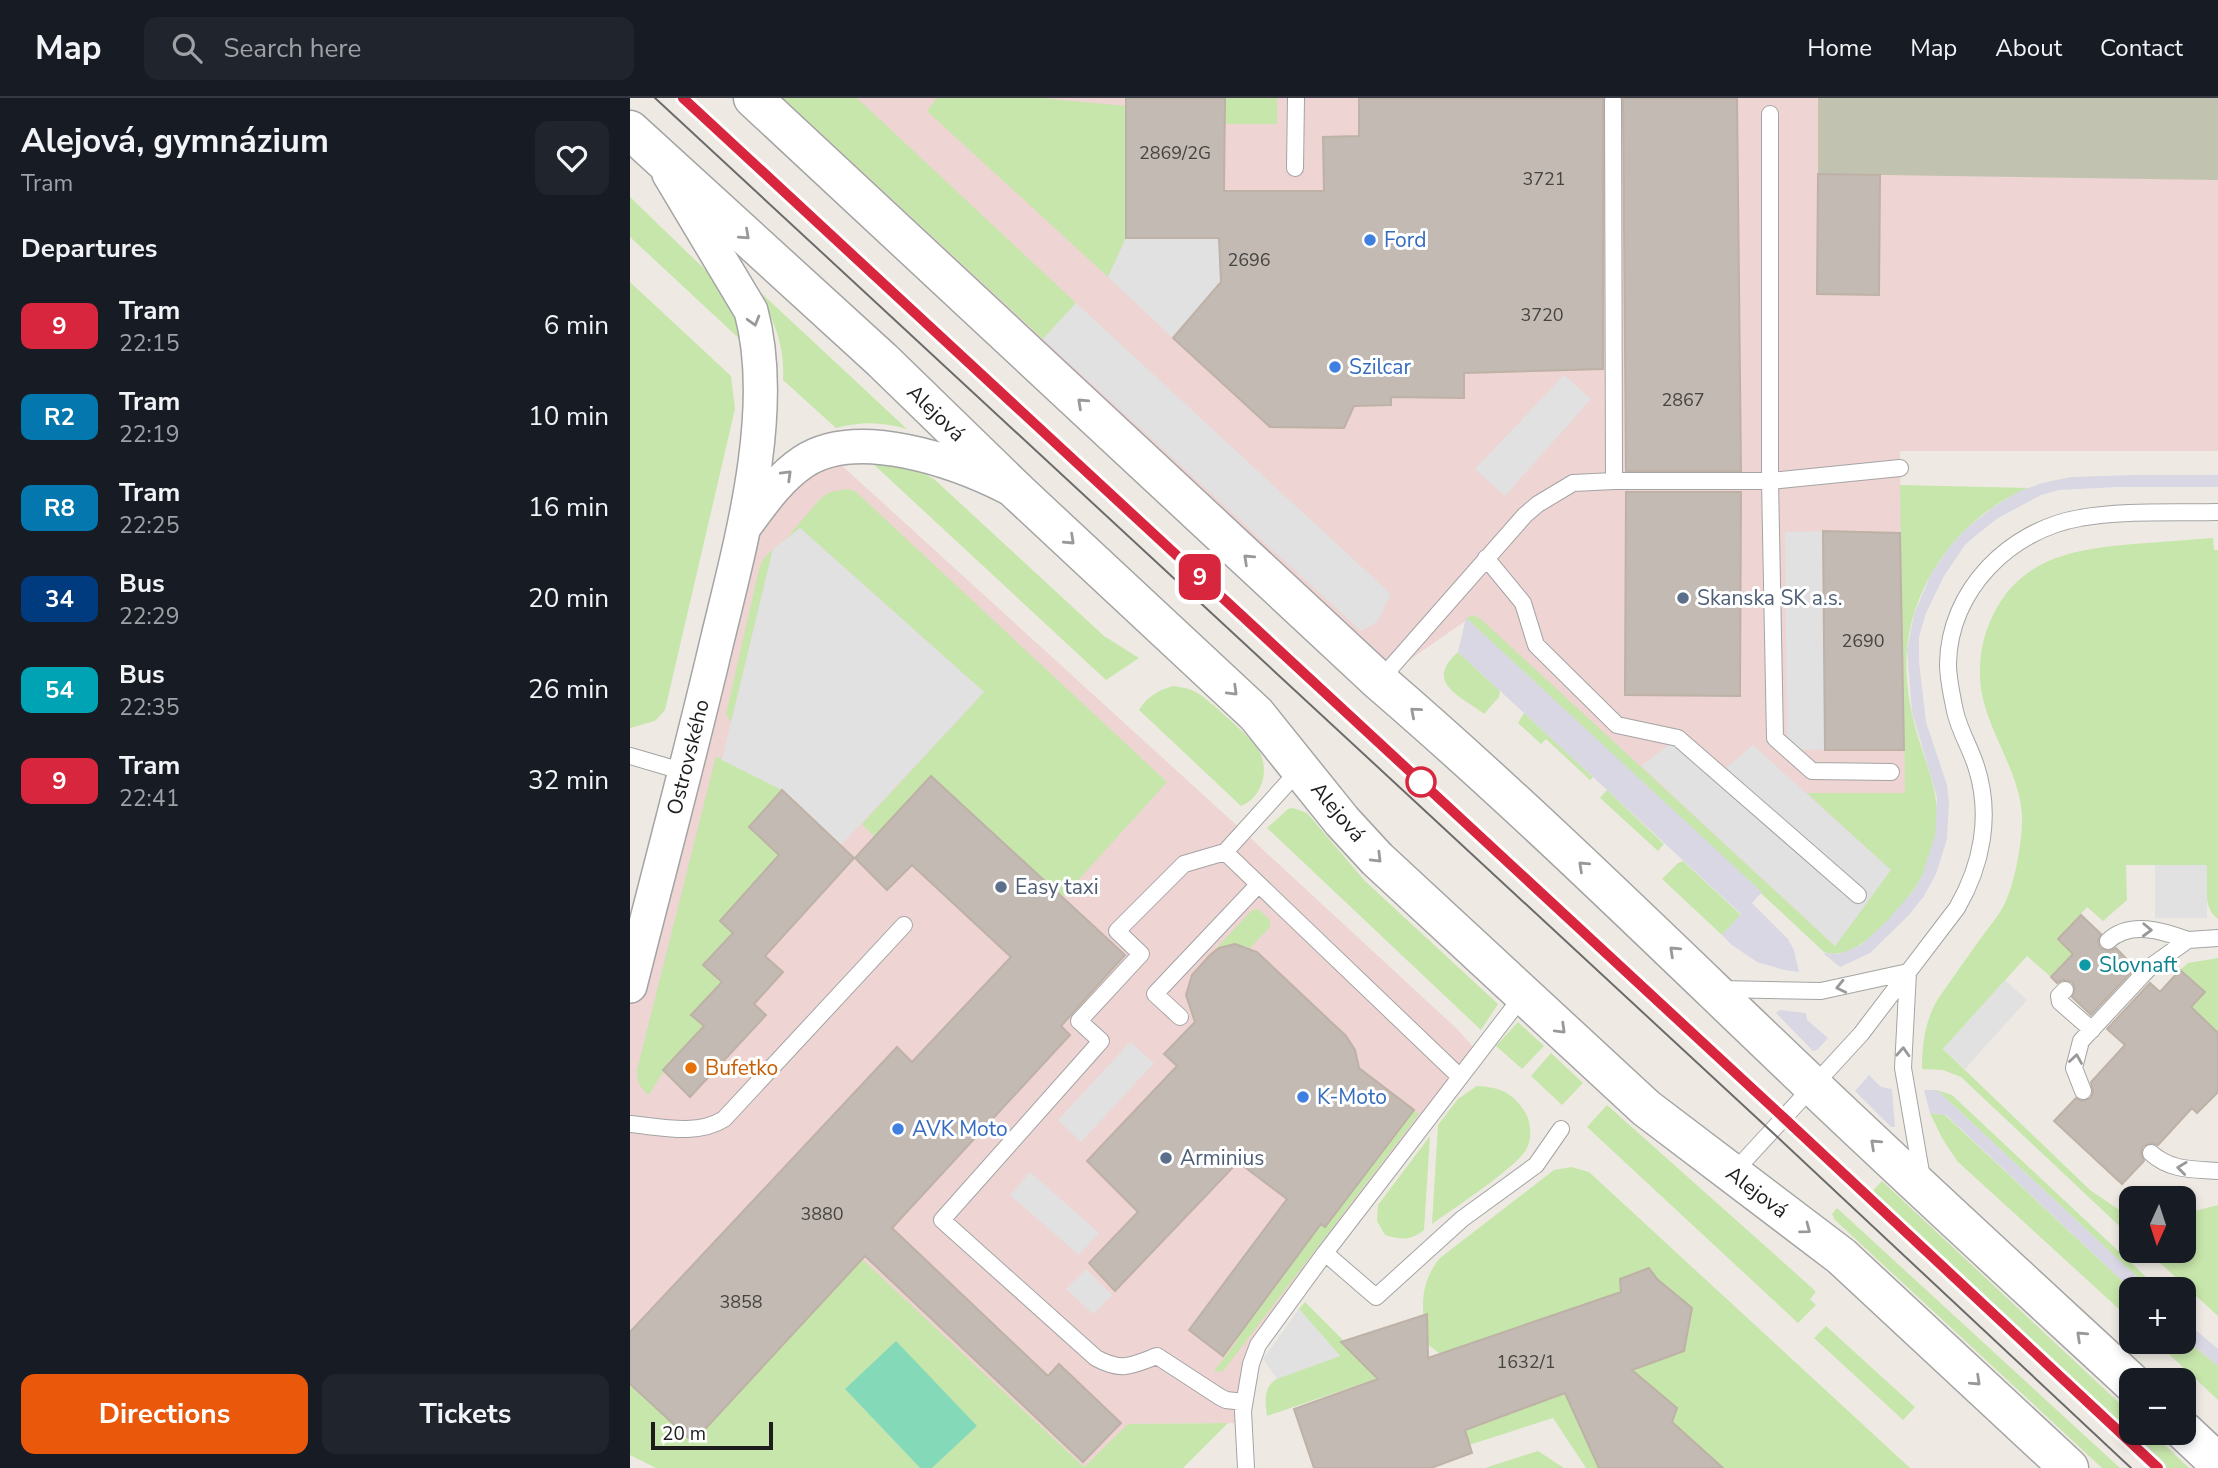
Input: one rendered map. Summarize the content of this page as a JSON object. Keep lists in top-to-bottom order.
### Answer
{
  "streets": {
    "street": ["Alejová", "Ostrovského"]
  },
  "crossings": [
    ["Alejová", "Ostrovského"]
  ],
  "one_way": ["Ostrovského"],
  "places": [
    "Ford",
    "Szilcar",
    "Skanska SK a.s.",
    "Easy taxi",
    "Slovnaft",
    "Bufetko",
    "K-Moto",
    "AVK Moto",
    "Arminius"
  ],
  "lines": ["tram line 9"],
  "house_numbers": [
    "2869/2G",
    "3721",
    "2696",
    "3720",
    "2867",
    "2690",
    "3880",
    "3858",
    "1632/1"
  ],
  "scale_bar": "20 m",
  "north": "bottom",
  "page": {
    "header": "Map",
    "search": "Search here",
    "nav": [
      "Home",
      "Map",
      "About",
      "Contact"
    ],
    "heading": [
      ["Alejová, gymnázium", "Tram"],
      "Departures"
    ],
    "on_map": "9",
    "list": [
      {
        "mark": "9",
        "name": "Tram",
        "note": "22:15",
        "value": "6 min"
      },
      {
        "mark": "R2",
        "name": "Tram",
        "note": "22:19",
        "value": "10 min"
      },
      {
        "mark": "R8",
        "name": "Tram",
        "note": "22:25",
        "value": "16 min"
      },
      {
        "mark": "34",
        "name": "Bus",
        "note": "22:29",
        "value": "20 min"
      },
      {
        "mark": "54",
        "name": "Bus",
        "note": "22:35",
        "value": "26 min"
      },
      {
        "mark": "9",
        "name": "Tram",
        "note": "22:41",
        "value": "32 min"
      }
    ],
    "map_buttons": ["+", "−"],
    "buttons": ["Directions", "Tickets"],
    "scale": "20 m"
  }
}
